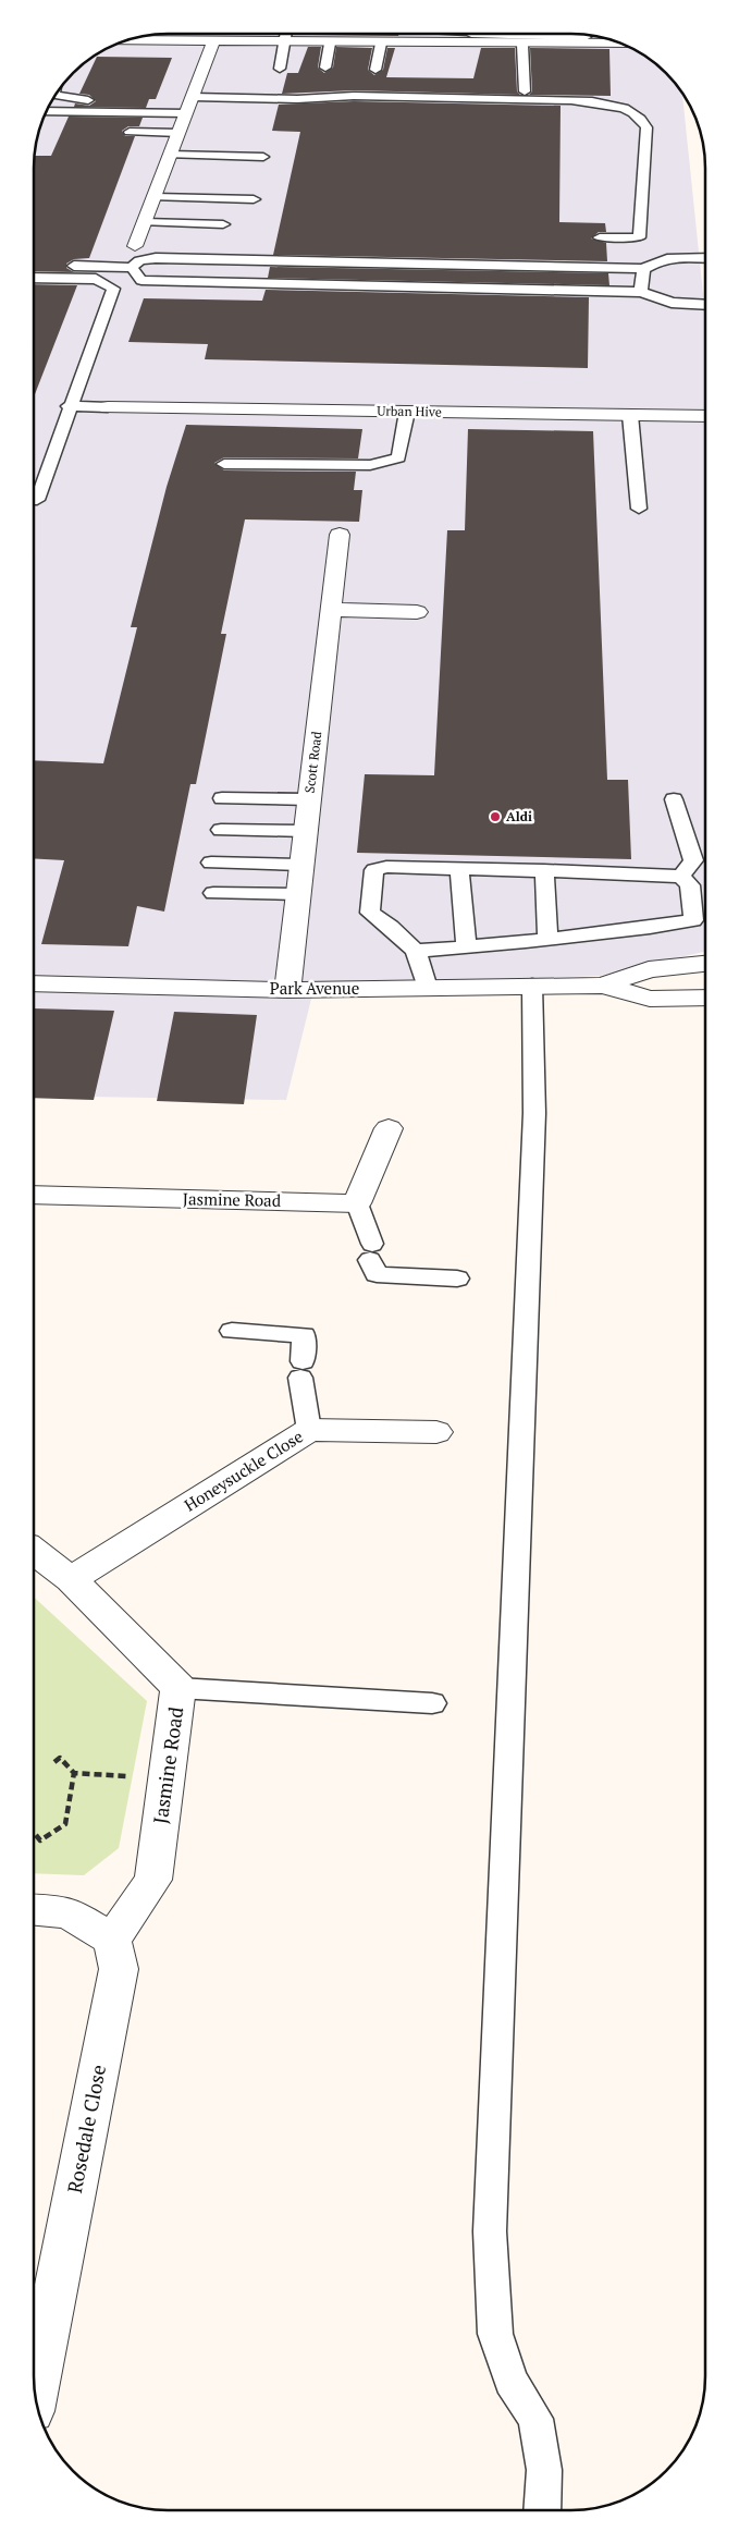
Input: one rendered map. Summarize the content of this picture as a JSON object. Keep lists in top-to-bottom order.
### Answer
{
  "streets": {
    "street": [
      "Urban Hive",
      "Scott Road",
      "Park Avenue",
      "Jasmine Road",
      "Honeysuckle Close",
      "Rosedale Close"
    ]
  },
  "crossings": [
    ["Scott Road", "Park Avenue"],
    ["Jasmine Road", "Honeysuckle Close"],
    ["Jasmine Road", "Rosedale Close"]
  ],
  "places": ["Aldi"]
}
